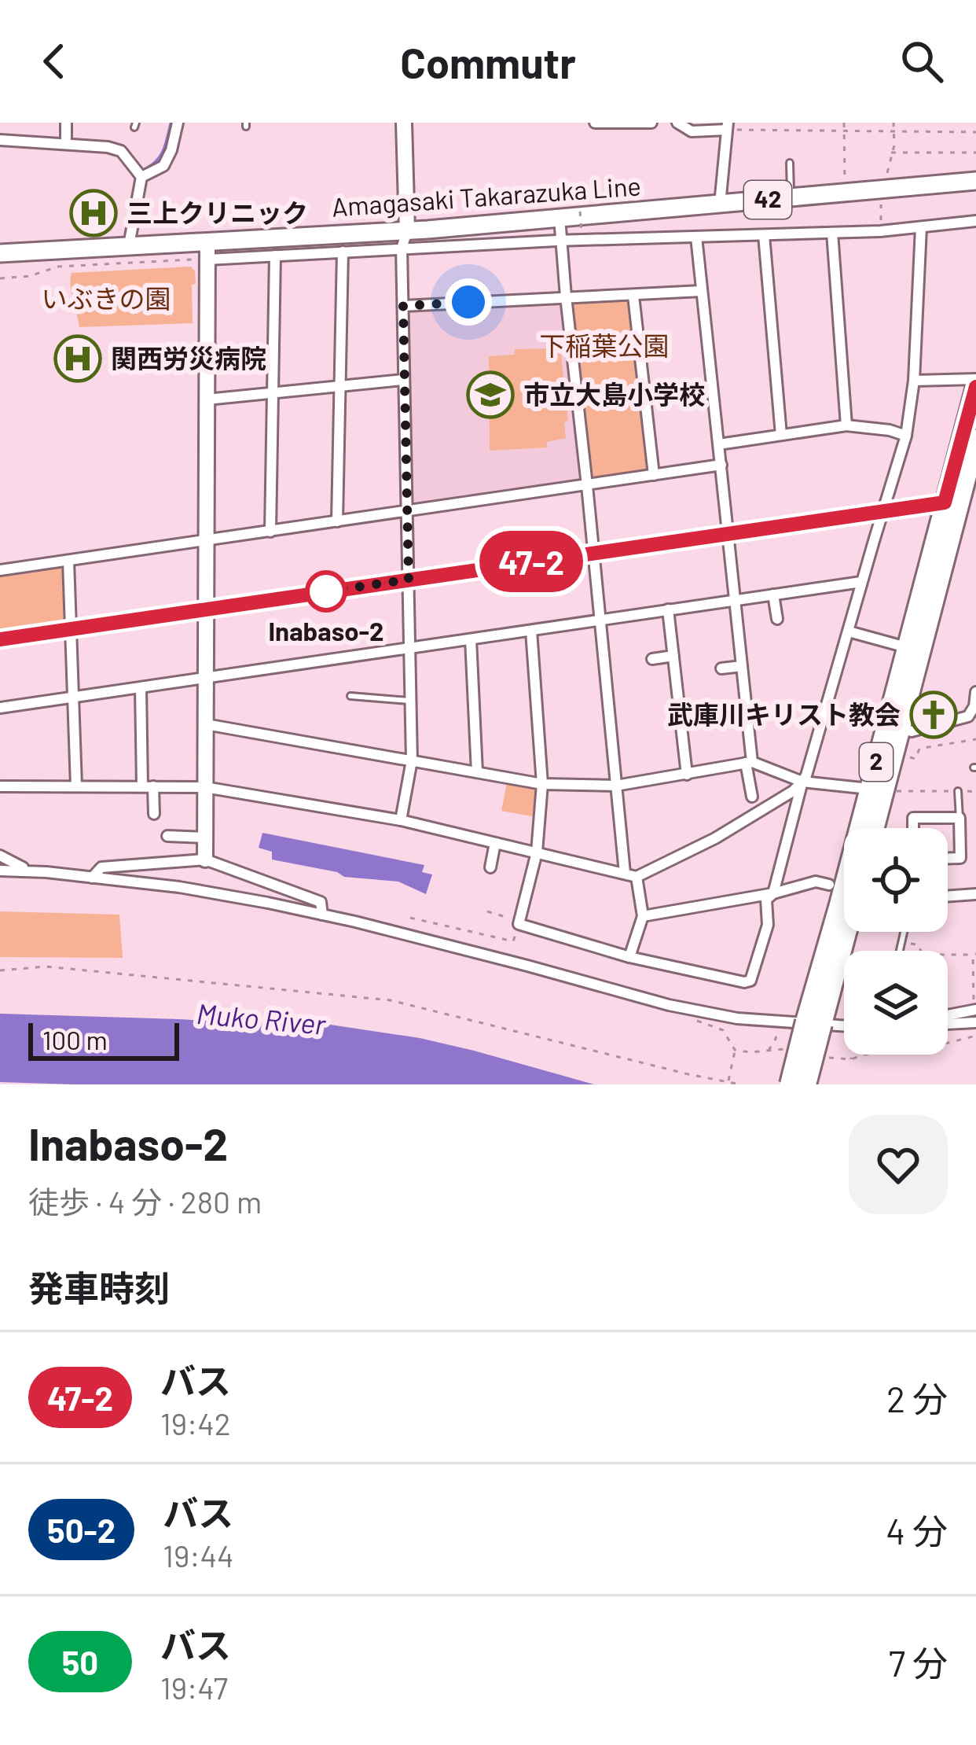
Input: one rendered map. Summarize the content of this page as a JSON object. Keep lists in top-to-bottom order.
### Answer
{
  "streets": {
    "highway": ["2"],
    "main road": ["Amagasaki Takarazuka Line", "42"]
  },
  "water": ["Muko River"],
  "parks": ["いぶきの園", "下稲葉公園"],
  "places": {
    "hospital": ["三上クリニック", "関西労災病院"],
    "school or university": ["市立大島小学校"],
    "other": ["Inabaso-2"],
    "church": ["武庫川キリスト教会"]
  },
  "lines": ["bus line 47-2"],
  "scale_bar": "100 m",
  "page": {
    "header": "Commutr",
    "on_map": "47-2",
    "scale": "100 m",
    "heading": [
      ["Inabaso-2", "徒歩 · 4 分 · 280 m"],
      "発車時刻"
    ],
    "list": [
      {
        "mark": "47-2",
        "name": "バス",
        "note": "19:42",
        "value": "2 分"
      },
      {
        "mark": "50-2",
        "name": "バス",
        "note": "19:44",
        "value": "4 分"
      },
      {
        "mark": "50",
        "name": "バス",
        "note": "19:47",
        "value": "7 分"
      }
    ]
  }
}
